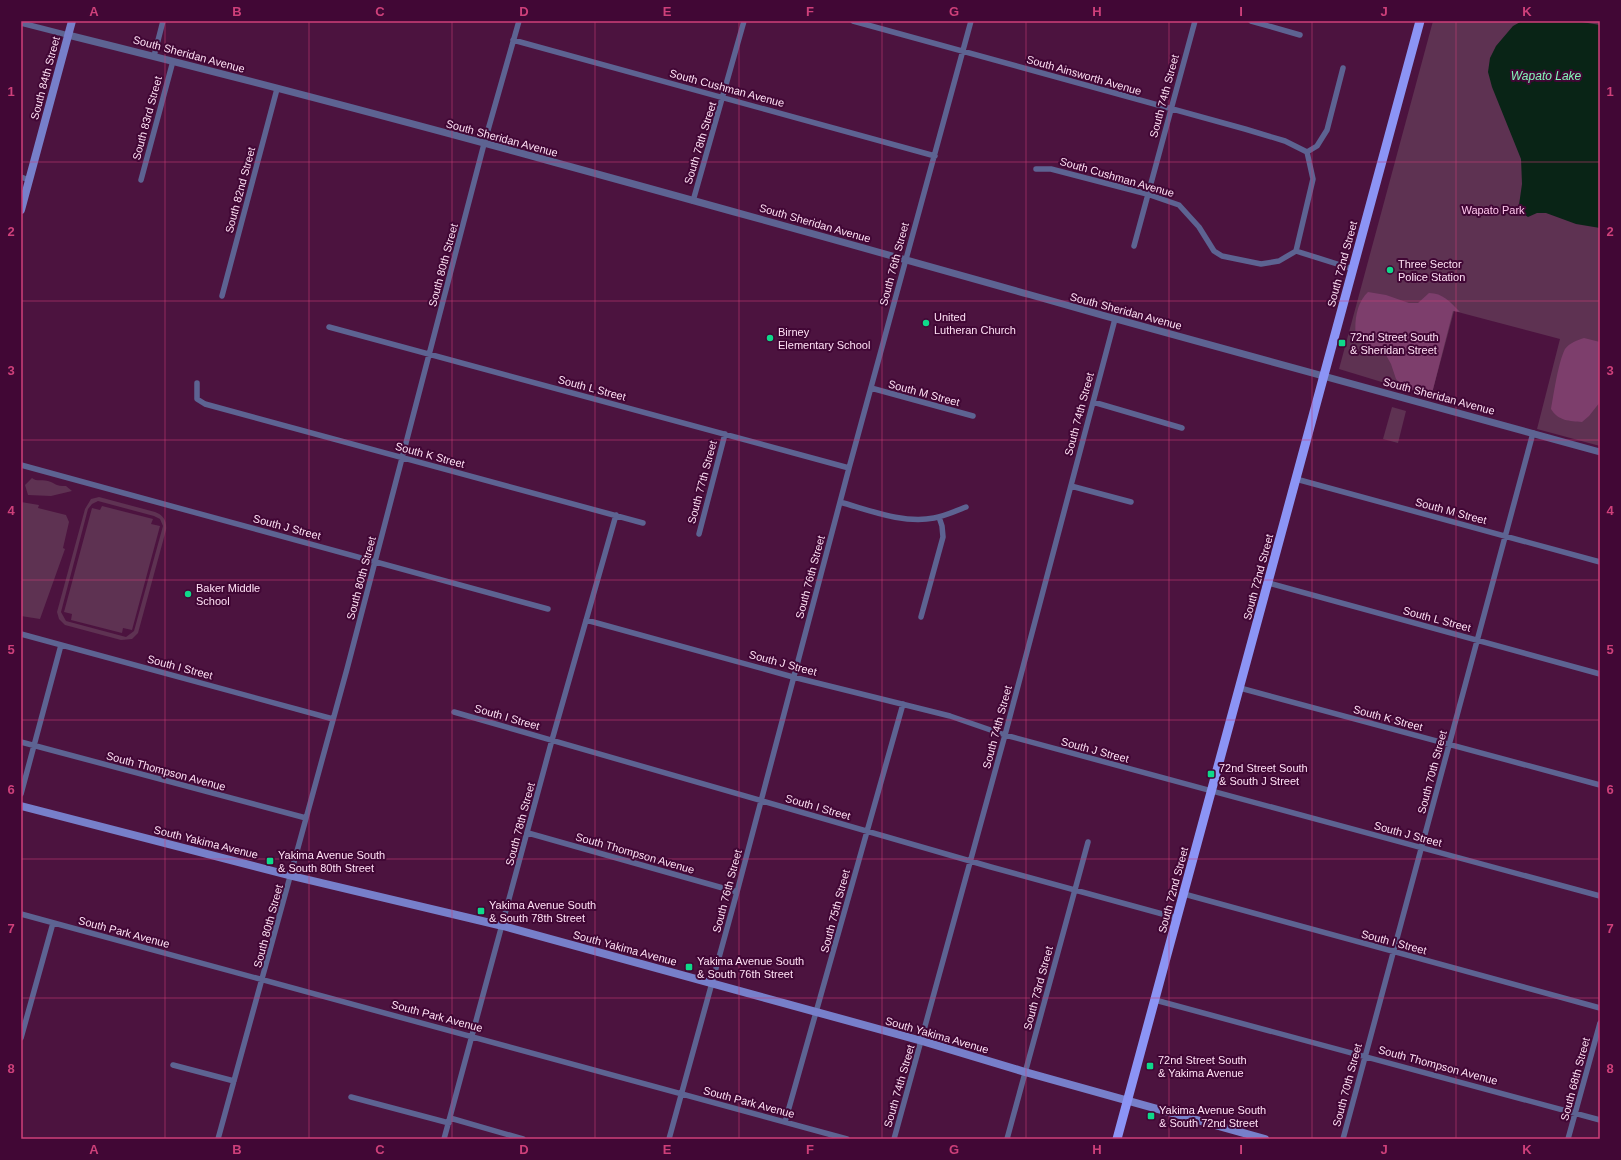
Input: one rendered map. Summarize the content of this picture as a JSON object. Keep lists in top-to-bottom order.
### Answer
{
  "streets": {
    "main road": ["South 84th Street", "South 72nd Street", "South Yakima Avenue"],
    "street": [
      "South Sheridan Avenue",
      "South Ainsworth Avenue",
      "South Cushman Avenue",
      "South 74th Street",
      "South 83rd Street",
      "South 78th Street",
      "South 82nd Street",
      "South 76th Street",
      "South 80th Street",
      "South L Street",
      "South M Street",
      "South K Street",
      "South 77th Street",
      "South J Street",
      "South I Street",
      "South Thompson Avenue",
      "South 70th Street",
      "South 75th Street",
      "South Park Avenue",
      "South 73rd Street",
      "South 68th Street"
    ]
  },
  "crossings": [
    ["South Sheridan Avenue", "South 84th Street"],
    ["South Sheridan Avenue", "South 74th Street"],
    ["South Sheridan Avenue", "South 83rd Street"],
    ["South Sheridan Avenue", "South 78th Street"],
    ["South Sheridan Avenue", "South 82nd Street"],
    ["South Sheridan Avenue", "South 76th Street"],
    ["South Sheridan Avenue", "South 72nd Street"],
    ["South Sheridan Avenue", "South 80th Street"],
    ["South Sheridan Avenue", "South 70th Street"],
    ["South Ainsworth Avenue", "South 74th Street"],
    ["South Ainsworth Avenue", "South 76th Street"],
    ["South Cushman Avenue", "South 74th Street"],
    ["South Cushman Avenue", "South 78th Street"],
    ["South Cushman Avenue", "South 76th Street"],
    ["South Cushman Avenue", "South 80th Street"],
    ["South 74th Street", "South J Street"],
    ["South 74th Street", "South I Street"],
    ["South 74th Street", "South Yakima Avenue"],
    ["South 78th Street", "South K Street"],
    ["South 78th Street", "South J Street"],
    ["South 78th Street", "South I Street"],
    ["South 78th Street", "South Thompson Avenue"],
    ["South 78th Street", "South Yakima Avenue"],
    ["South 78th Street", "South Park Avenue"],
    ["South 76th Street", "South L Street"],
    ["South 76th Street", "South M Street"],
    ["South 76th Street", "South J Street"],
    ["South 76th Street", "South I Street"],
    ["South 76th Street", "South Thompson Avenue"],
    ["South 76th Street", "South Yakima Avenue"],
    ["South 76th Street", "South Park Avenue"],
    ["South 72nd Street", "South L Street"],
    ["South 72nd Street", "South M Street"],
    ["South 72nd Street", "South K Street"],
    ["South 72nd Street", "South J Street"],
    ["South 72nd Street", "South I Street"],
    ["South 72nd Street", "South Thompson Avenue"],
    ["South 72nd Street", "South Yakima Avenue"],
    ["South 80th Street", "South L Street"],
    ["South 80th Street", "South K Street"],
    ["South 80th Street", "South J Street"],
    ["South 80th Street", "South I Street"],
    ["South 80th Street", "South Thompson Avenue"],
    ["South 80th Street", "South Yakima Avenue"],
    ["South 80th Street", "South Park Avenue"],
    ["South L Street", "South 77th Street"],
    ["South L Street", "South 70th Street"],
    ["South M Street", "South 70th Street"],
    ["South K Street", "South 70th Street"],
    ["South J Street", "South 70th Street"],
    ["South J Street", "South 75th Street"],
    ["South I Street", "South 70th Street"],
    ["South I Street", "South 75th Street"],
    ["South I Street", "South 73rd Street"],
    ["South Thompson Avenue", "South 70th Street"],
    ["South Thompson Avenue", "South 68th Street"],
    ["South Yakima Avenue", "South 75th Street"],
    ["South Yakima Avenue", "South 73rd Street"],
    ["South 75th Street", "South Park Avenue"]
  ],
  "water": ["Wapato Lake"],
  "parks": ["Wapato Park"],
  "places": {
    "other": [
      "Three Sector Police Station",
      "United Lutheran Church",
      "Birney Elementary School",
      "Baker Middle School"
    ],
    "transit": [
      "72nd Street South & Sheridan Street",
      "72nd Street South & South J Street",
      "Yakima Avenue South & South 80th Street",
      "Yakima Avenue South & South 78th Street",
      "Yakima Avenue South & South 76th Street",
      "72nd Street South & Yakima Avenue",
      "Yakima Avenue South & South 72nd Street"
    ]
  },
  "grid": {
    "columns": [
      "A",
      "B",
      "C",
      "D",
      "E",
      "F",
      "G",
      "H",
      "I",
      "J",
      "K"
    ],
    "rows": [
      "1",
      "2",
      "3",
      "4",
      "5",
      "6",
      "7",
      "8"
    ]
  }
}
